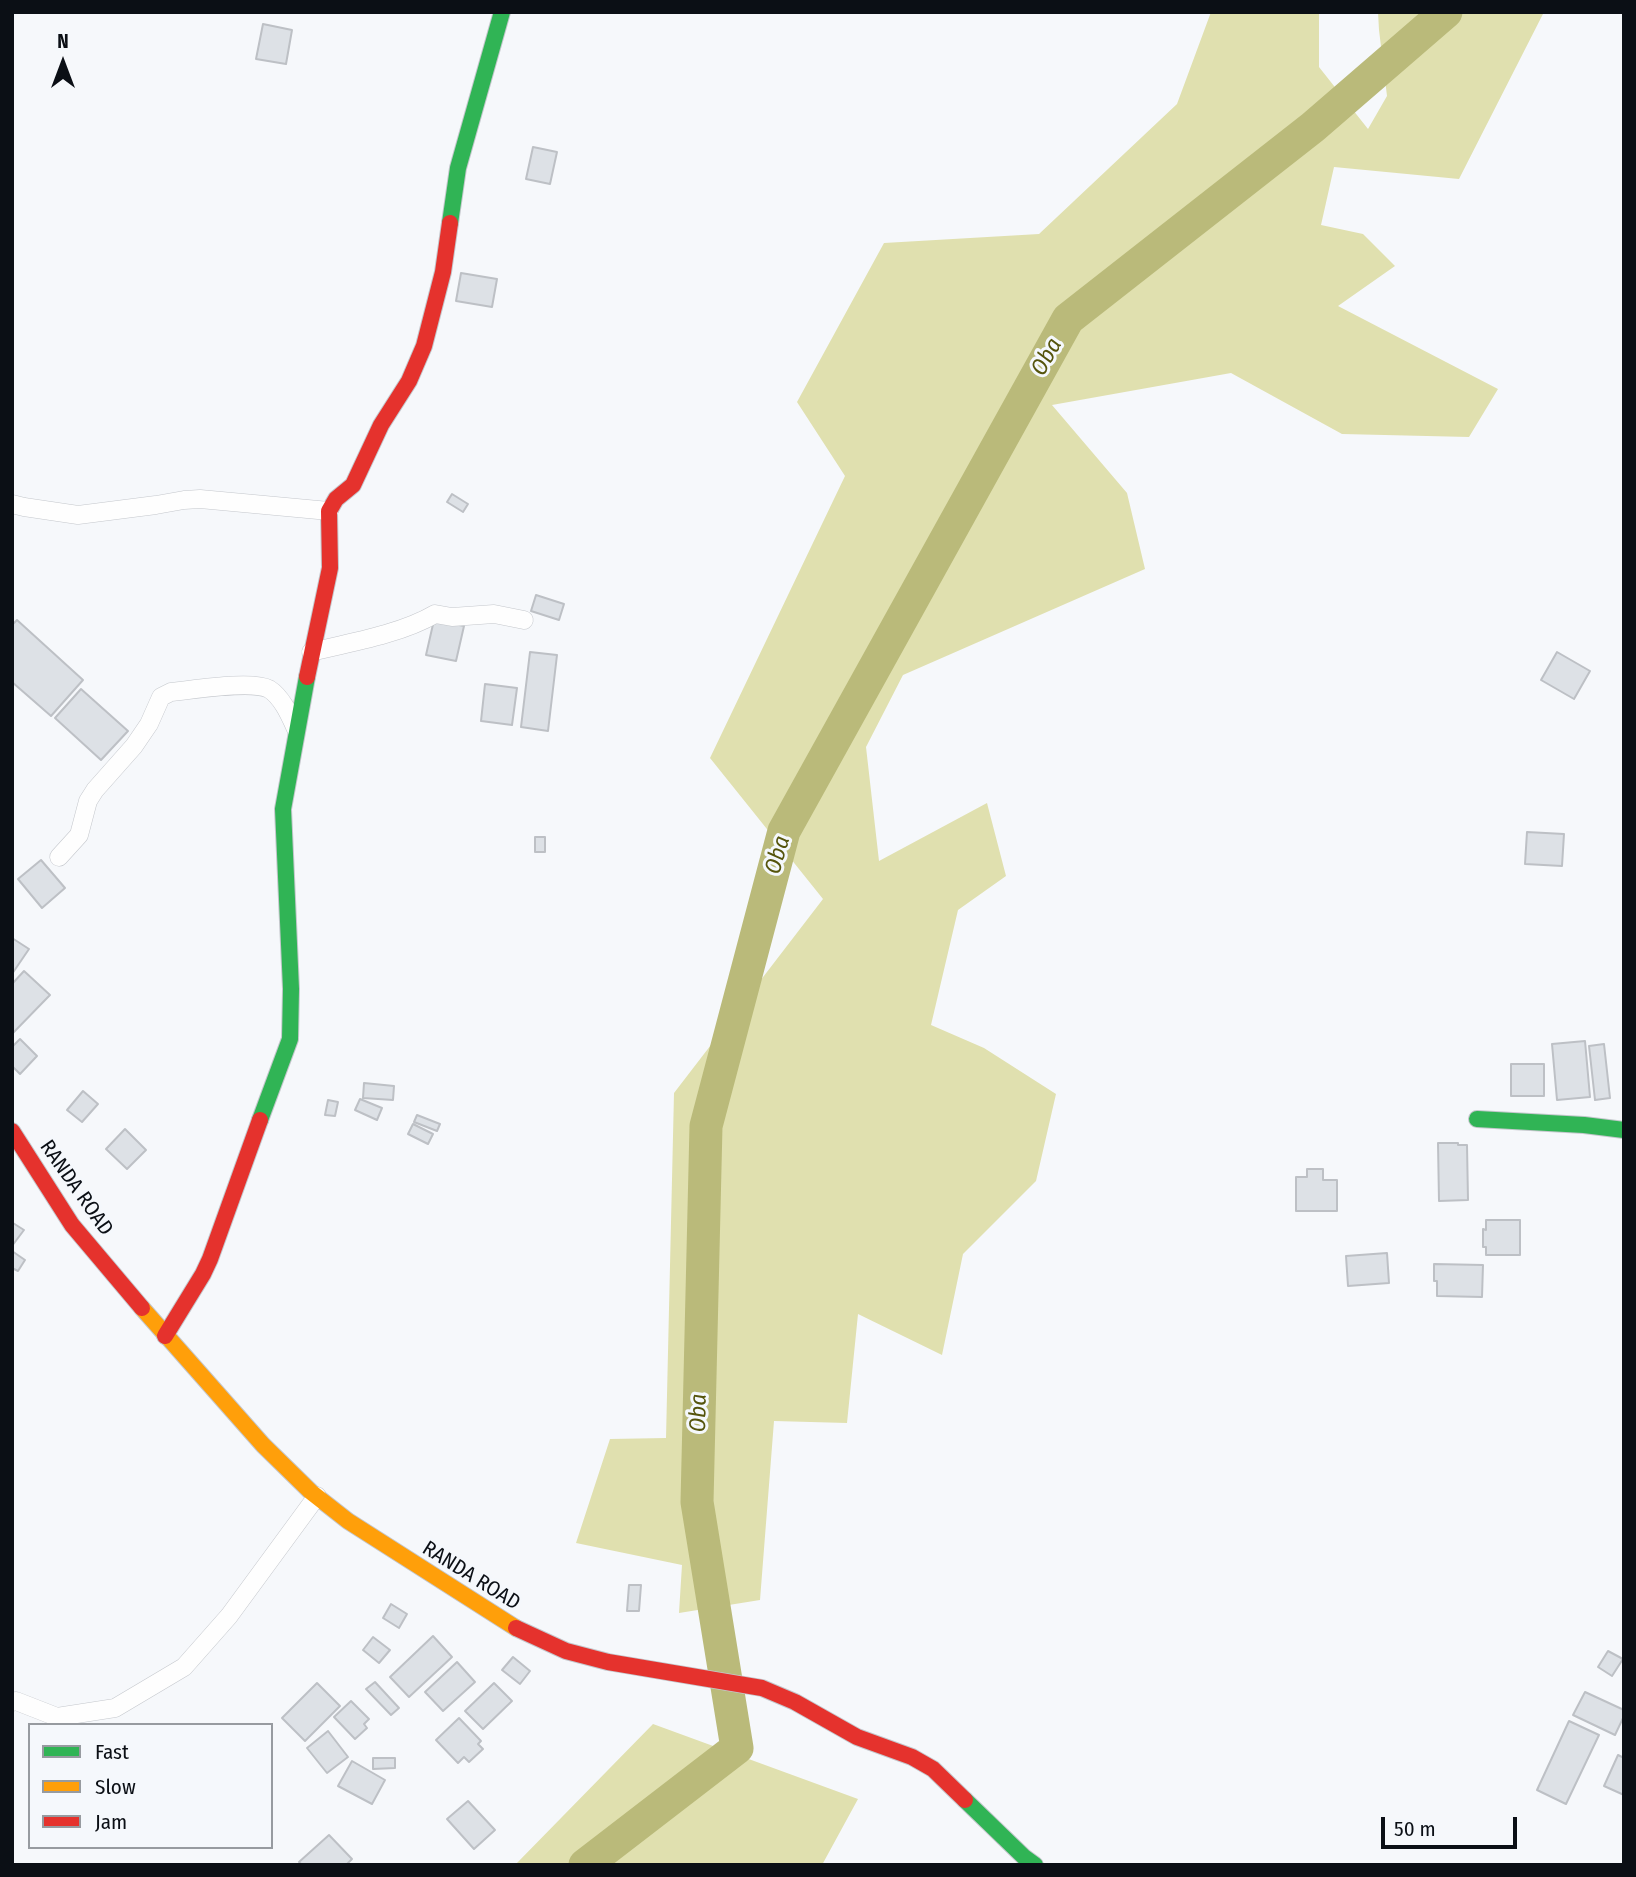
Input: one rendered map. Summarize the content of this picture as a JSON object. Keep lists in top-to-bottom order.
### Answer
{
  "streets": {
    "street": ["RANDA ROAD"]
  },
  "water": ["Oba"],
  "legend": ["Fast", "Slow", "Jam"],
  "scale_bar": "50 m",
  "north": "top"
}
